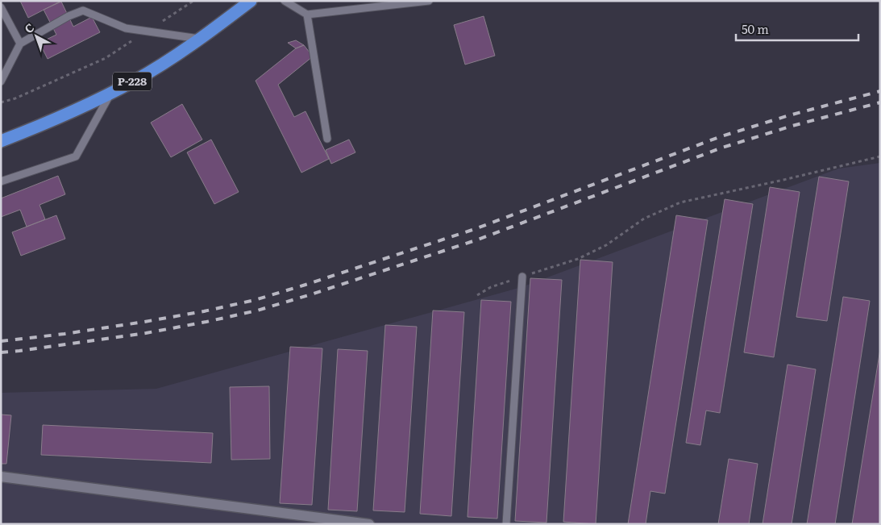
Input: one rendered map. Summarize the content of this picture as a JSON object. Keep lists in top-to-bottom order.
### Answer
{
  "streets": {
    "highway": ["Р-228"]
  },
  "scale_bar": "50 m",
  "north": "top left"
}
